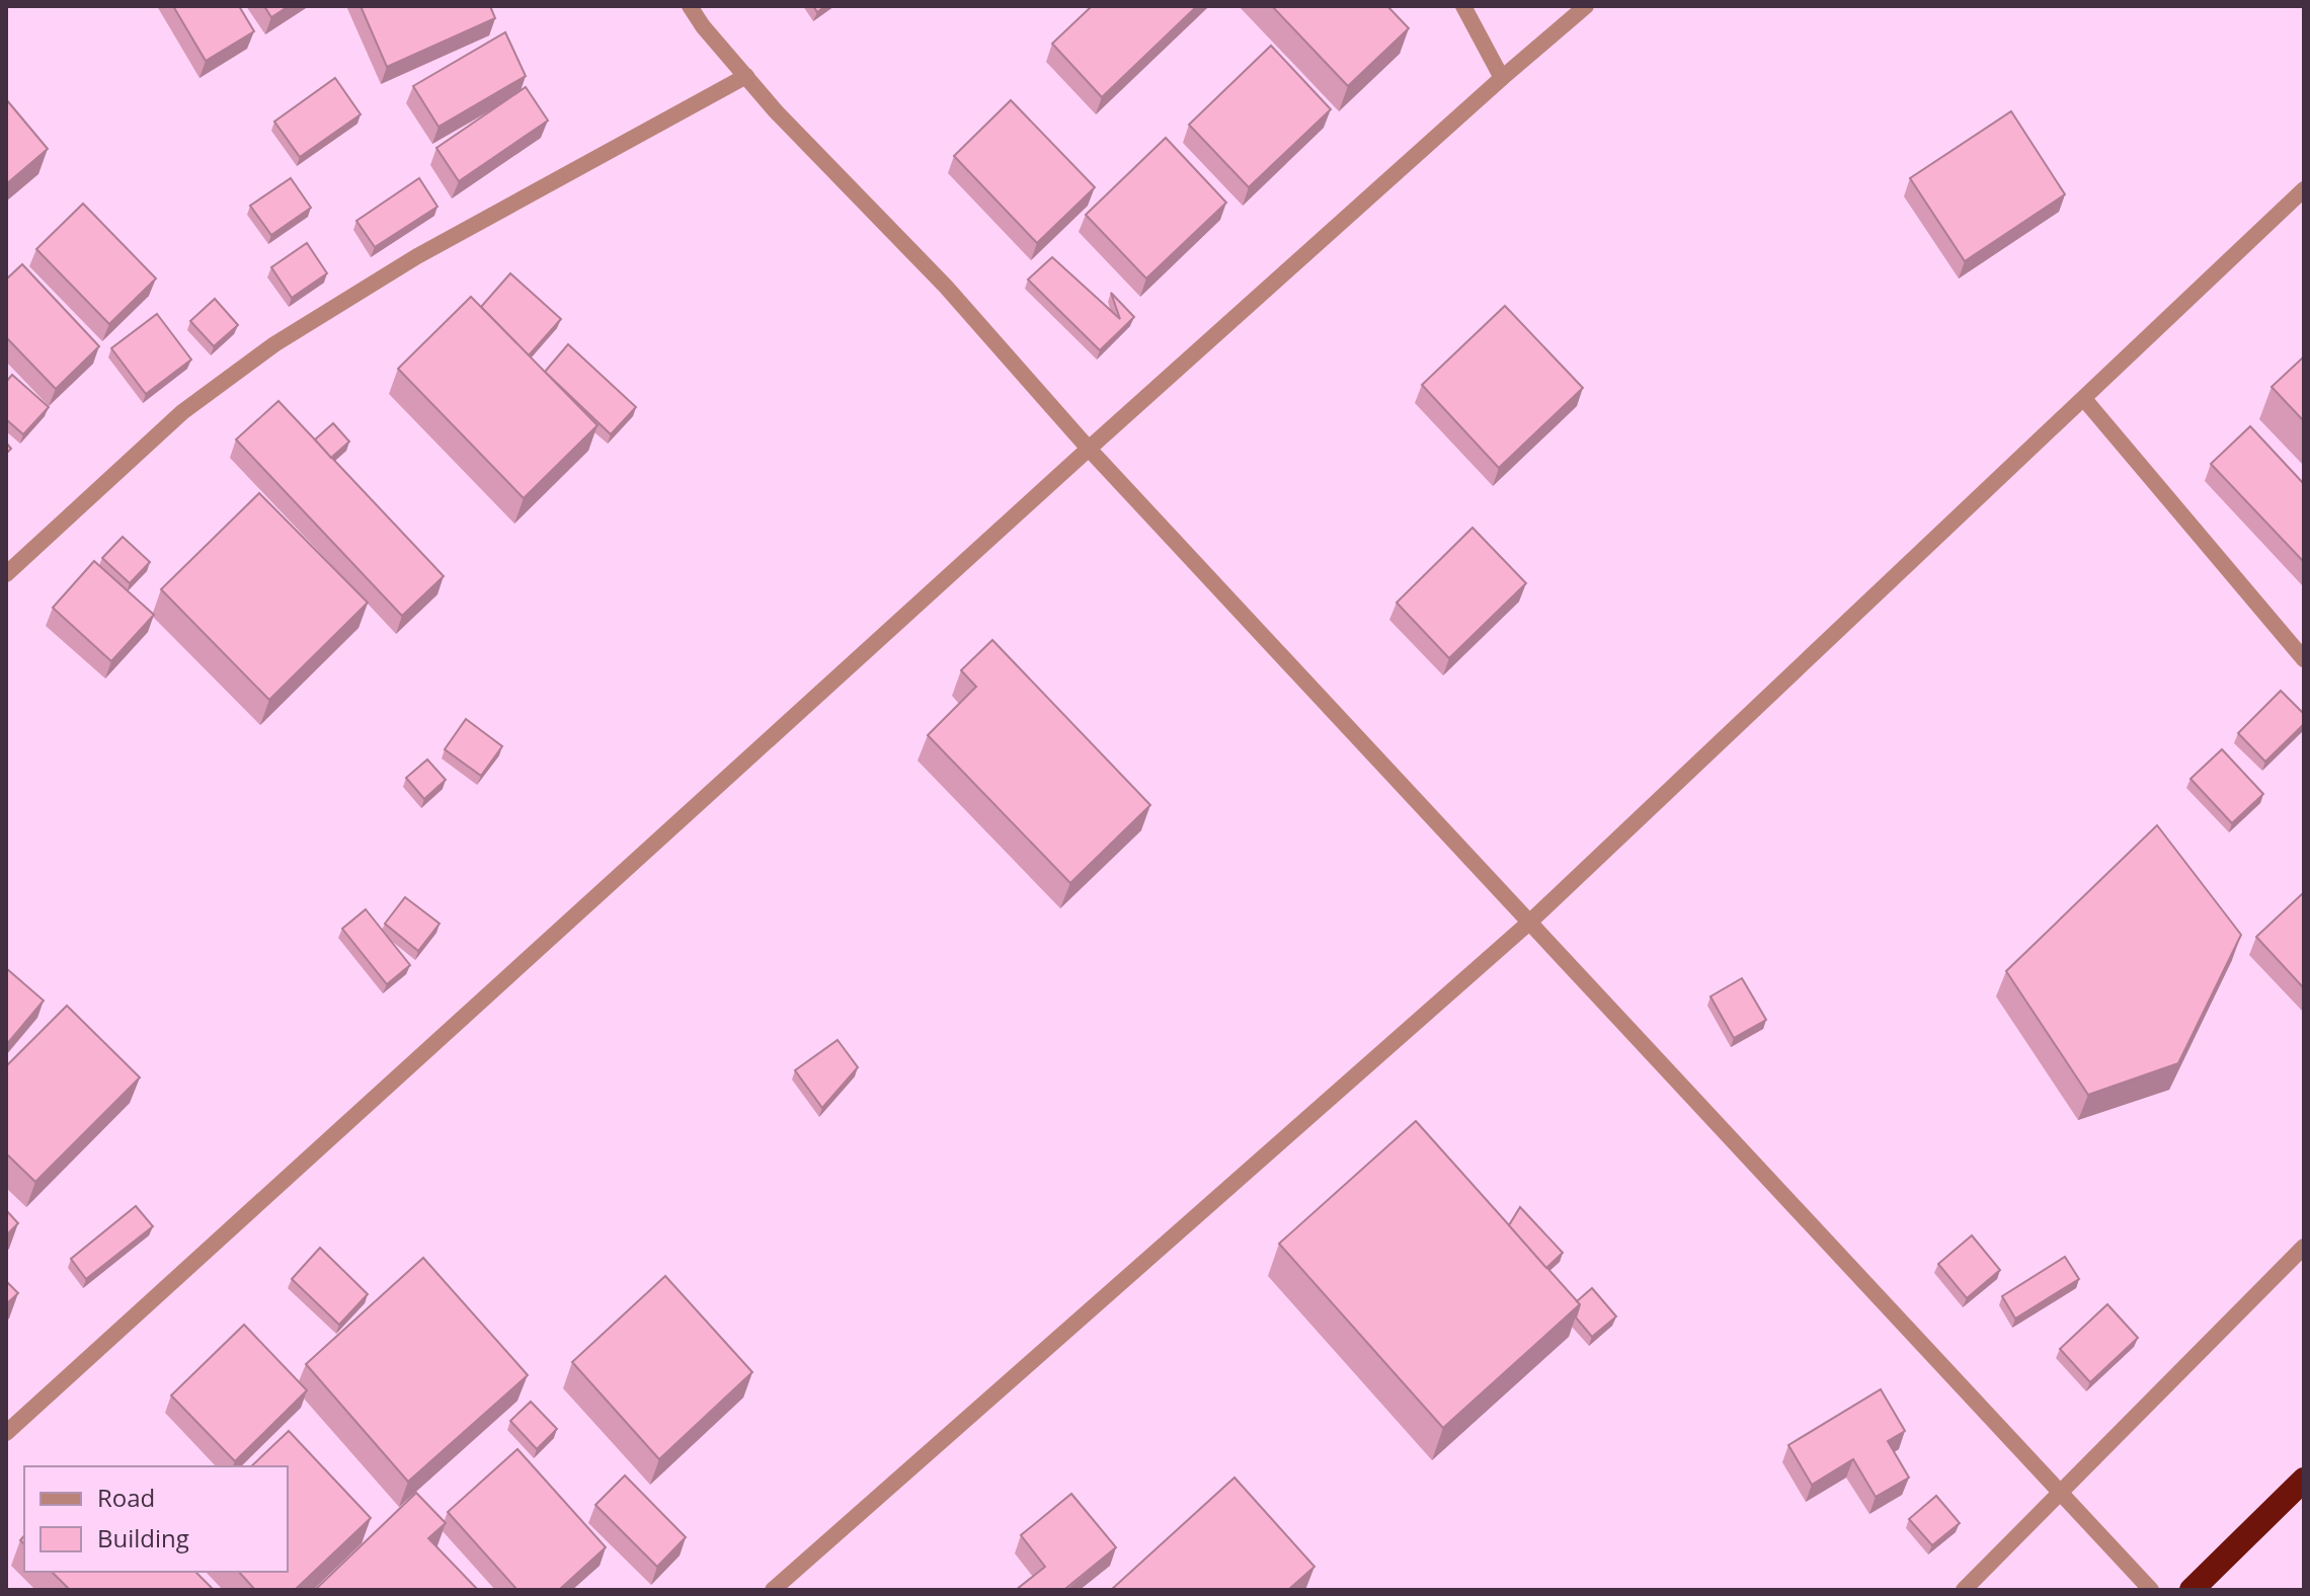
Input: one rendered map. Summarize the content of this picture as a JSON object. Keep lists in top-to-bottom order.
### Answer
{
  "legend": ["Road", "Building"]
}
